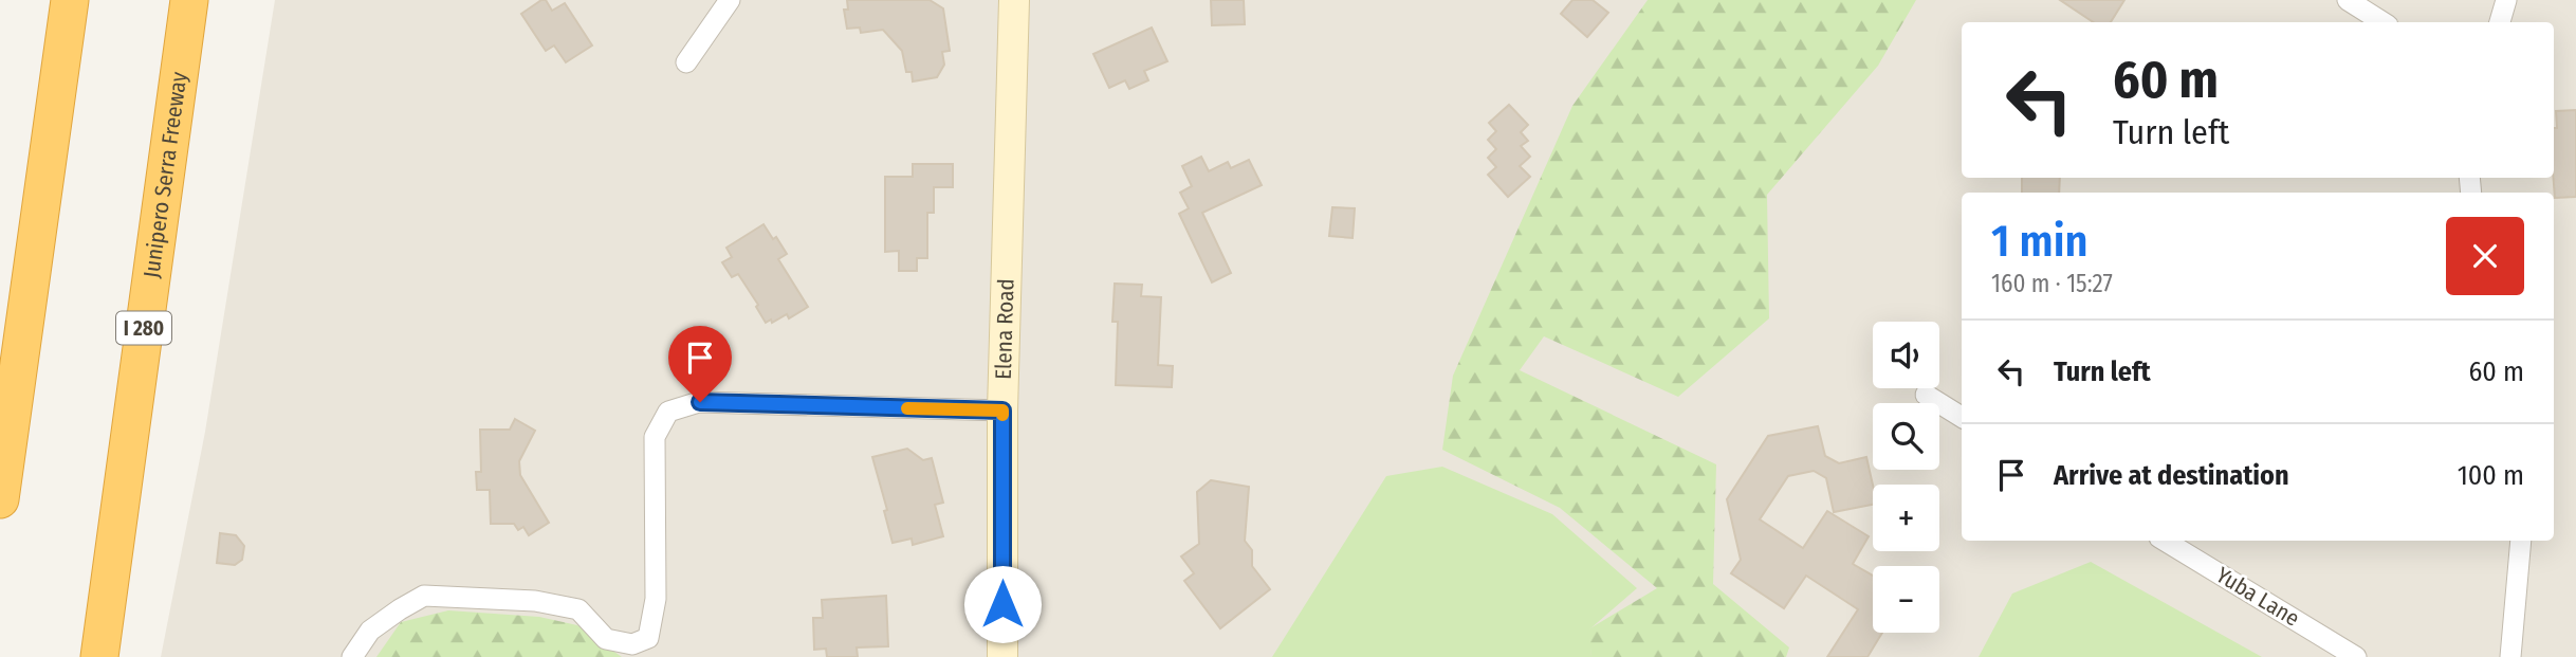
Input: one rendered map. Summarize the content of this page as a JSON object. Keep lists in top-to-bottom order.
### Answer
{
  "streets": {
    "highway": ["Junipero Serra Freeway", "I 280"],
    "street": ["Elena Road", "Yuba Lane"]
  },
  "page": {
    "turn": ["60 m", "Turn left"],
    "heading": ["1 min", "160 m · 15:27"],
    "list": [
      {
        "name": "Turn left",
        "value": "60 m"
      },
      {
        "name": "Arrive at destination",
        "value": "100 m"
      }
    ],
    "map_buttons": ["+", "−"]
  }
}
